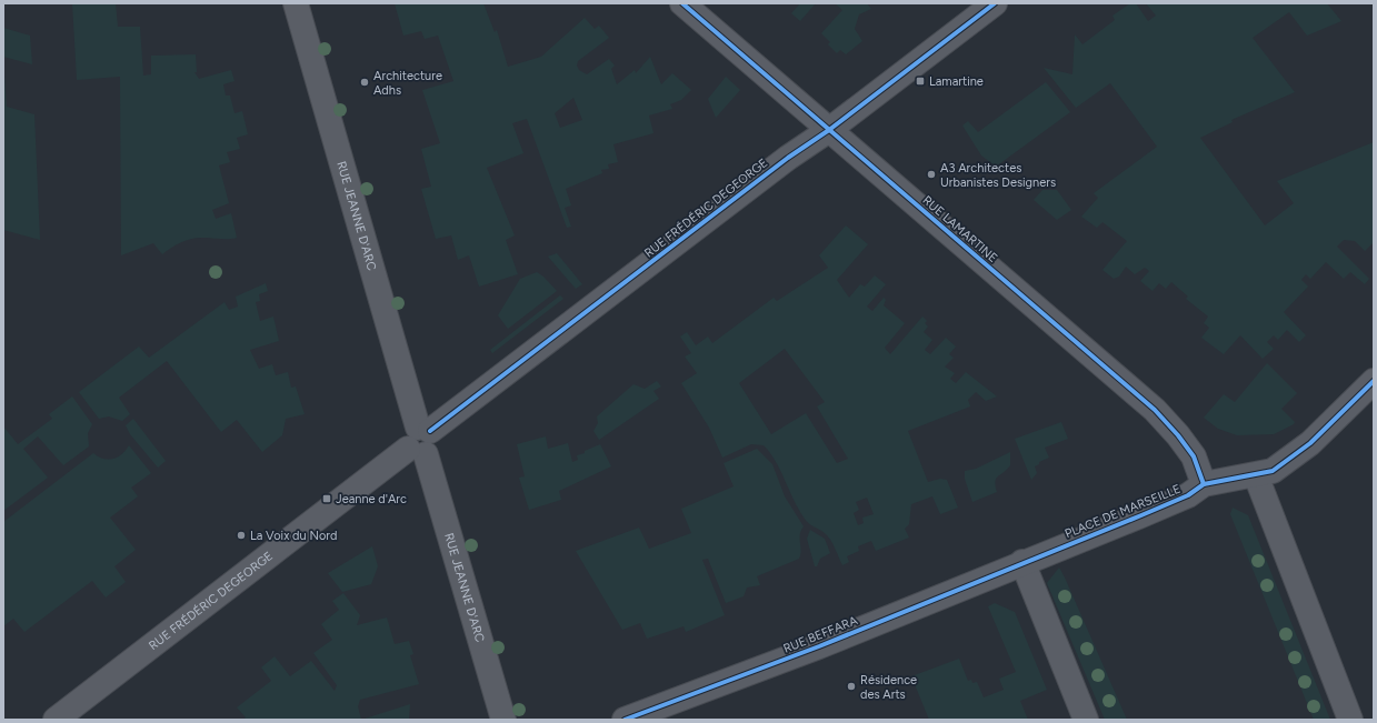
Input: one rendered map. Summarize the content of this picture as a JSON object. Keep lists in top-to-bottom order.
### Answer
{
  "streets": {
    "street": [
      "RUE FRÉDÉRIC DEGEORGE",
      "RUE JEANNE D'ARC",
      "RUE LAMARTINE",
      "PLACE DE MARSEILLE",
      "RUE BEFFARA"
    ]
  },
  "crossings": [
    ["RUE FRÉDÉRIC DEGEORGE", "RUE JEANNE D'ARC"],
    ["RUE FRÉDÉRIC DEGEORGE", "RUE LAMARTINE"],
    ["RUE LAMARTINE", "PLACE DE MARSEILLE"],
    ["PLACE DE MARSEILLE", "RUE BEFFARA"]
  ],
  "places": {
    "transit": ["Lamartine", "Jeanne d'Arc"],
    "other": [
      "Architecture Adhs",
      "A3 Architectes Urbanistes Designers",
      "La Voix du Nord",
      "Résidence des Arts"
    ]
  }
}
